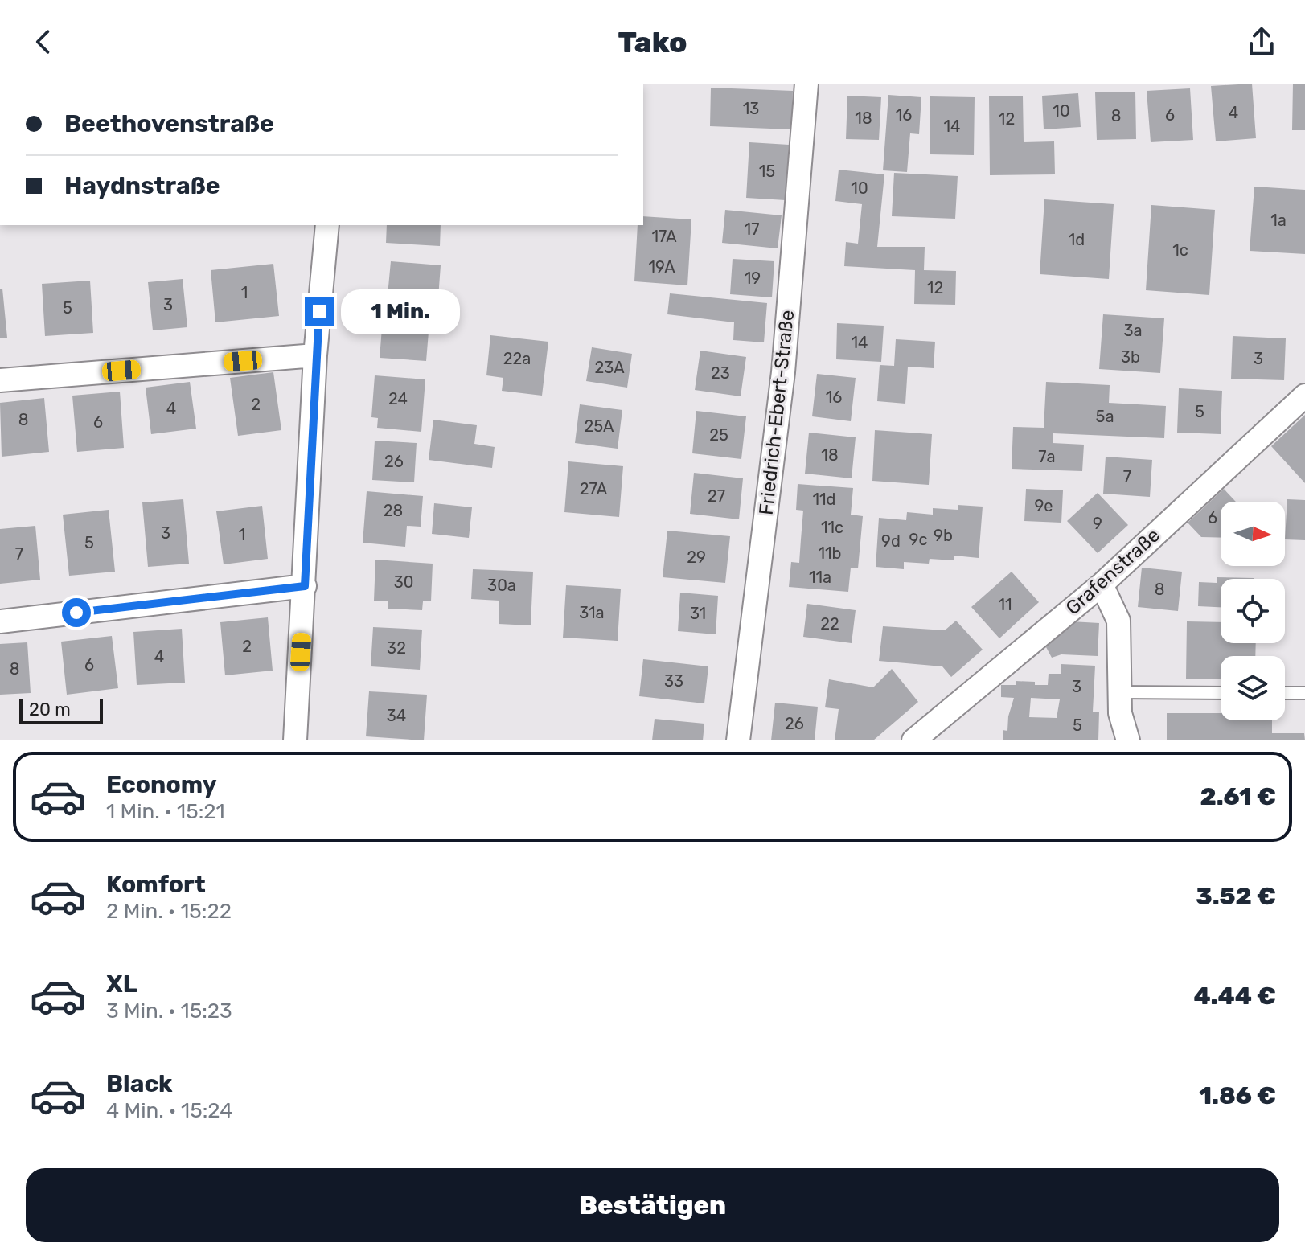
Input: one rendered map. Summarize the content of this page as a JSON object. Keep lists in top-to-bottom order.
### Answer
{
  "streets": {
    "street": ["Friedrich-Ebert-Straße", "Grafenstraße"]
  },
  "house_numbers": [
    "13",
    "10",
    "4",
    "16",
    "6",
    "8",
    "18",
    "12",
    "14",
    "15",
    "10",
    "1a",
    "17",
    "17A",
    "1d",
    "1c",
    "19A",
    "19",
    "12",
    "1",
    "3",
    "5",
    "3a",
    "14",
    "3b",
    "22a",
    "3",
    "23A",
    "23",
    "16",
    "24",
    "2",
    "4",
    "5",
    "5a",
    "8",
    "6",
    "25A",
    "25",
    "18",
    "7a",
    "26",
    "7",
    "27A",
    "27",
    "11d",
    "9e",
    "28",
    "6",
    "9",
    "11c",
    "3",
    "1",
    "9b",
    "9c",
    "9d",
    "5",
    "11b",
    "7",
    "29",
    "11a",
    "30",
    "30a",
    "8",
    "11",
    "31a",
    "31",
    "22",
    "2",
    "32",
    "4",
    "6",
    "8",
    "33",
    "3",
    "34",
    "26",
    "5"
  ],
  "scale_bar": "20 m",
  "north": "right",
  "page": {
    "header": "Tako",
    "banner": ["Beethovenstraße", "Haydnstraße"],
    "bubble": "1 Min.",
    "scale": "20 m",
    "list": [
      {
        "name": "Economy",
        "note": "1 Min. · 15:21",
        "value": "2.61 €"
      },
      {
        "name": "Komfort",
        "note": "2 Min. · 15:22",
        "value": "3.52 €"
      },
      {
        "name": "XL",
        "note": "3 Min. · 15:23",
        "value": "4.44 €"
      },
      {
        "name": "Black",
        "note": "4 Min. · 15:24",
        "value": "1.86 €"
      }
    ],
    "buttons": "Bestätigen"
  }
}
